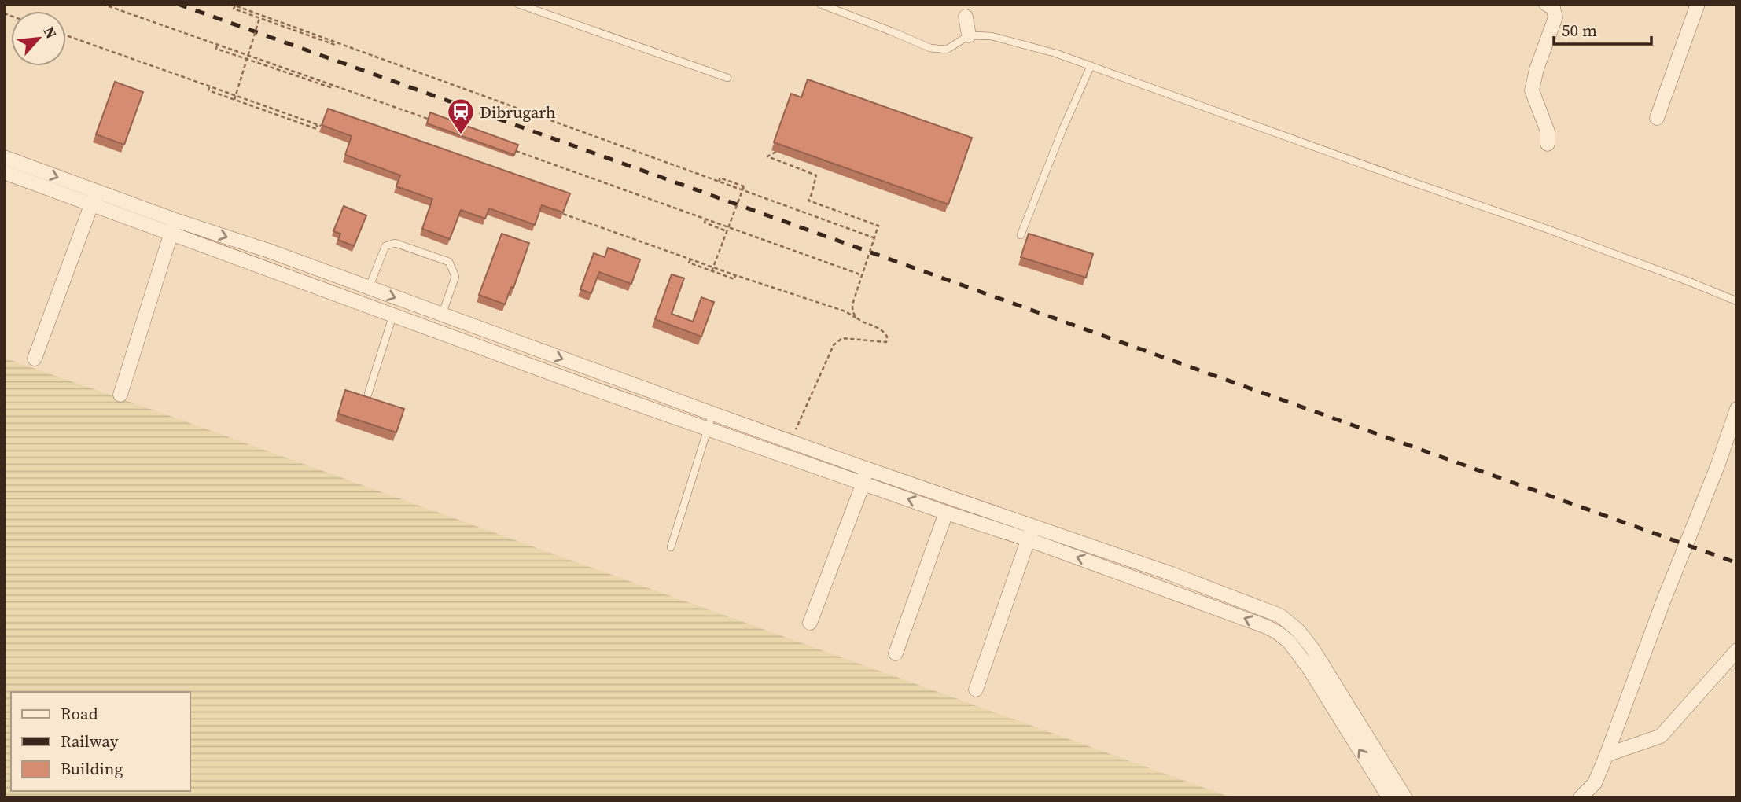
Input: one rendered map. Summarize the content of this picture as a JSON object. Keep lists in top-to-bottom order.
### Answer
{
  "places": {
    "station": ["Dibrugarh"]
  },
  "legend": ["Road", "Railway", "Building"],
  "scale_bar": "50 m",
  "north": "top right"
}
